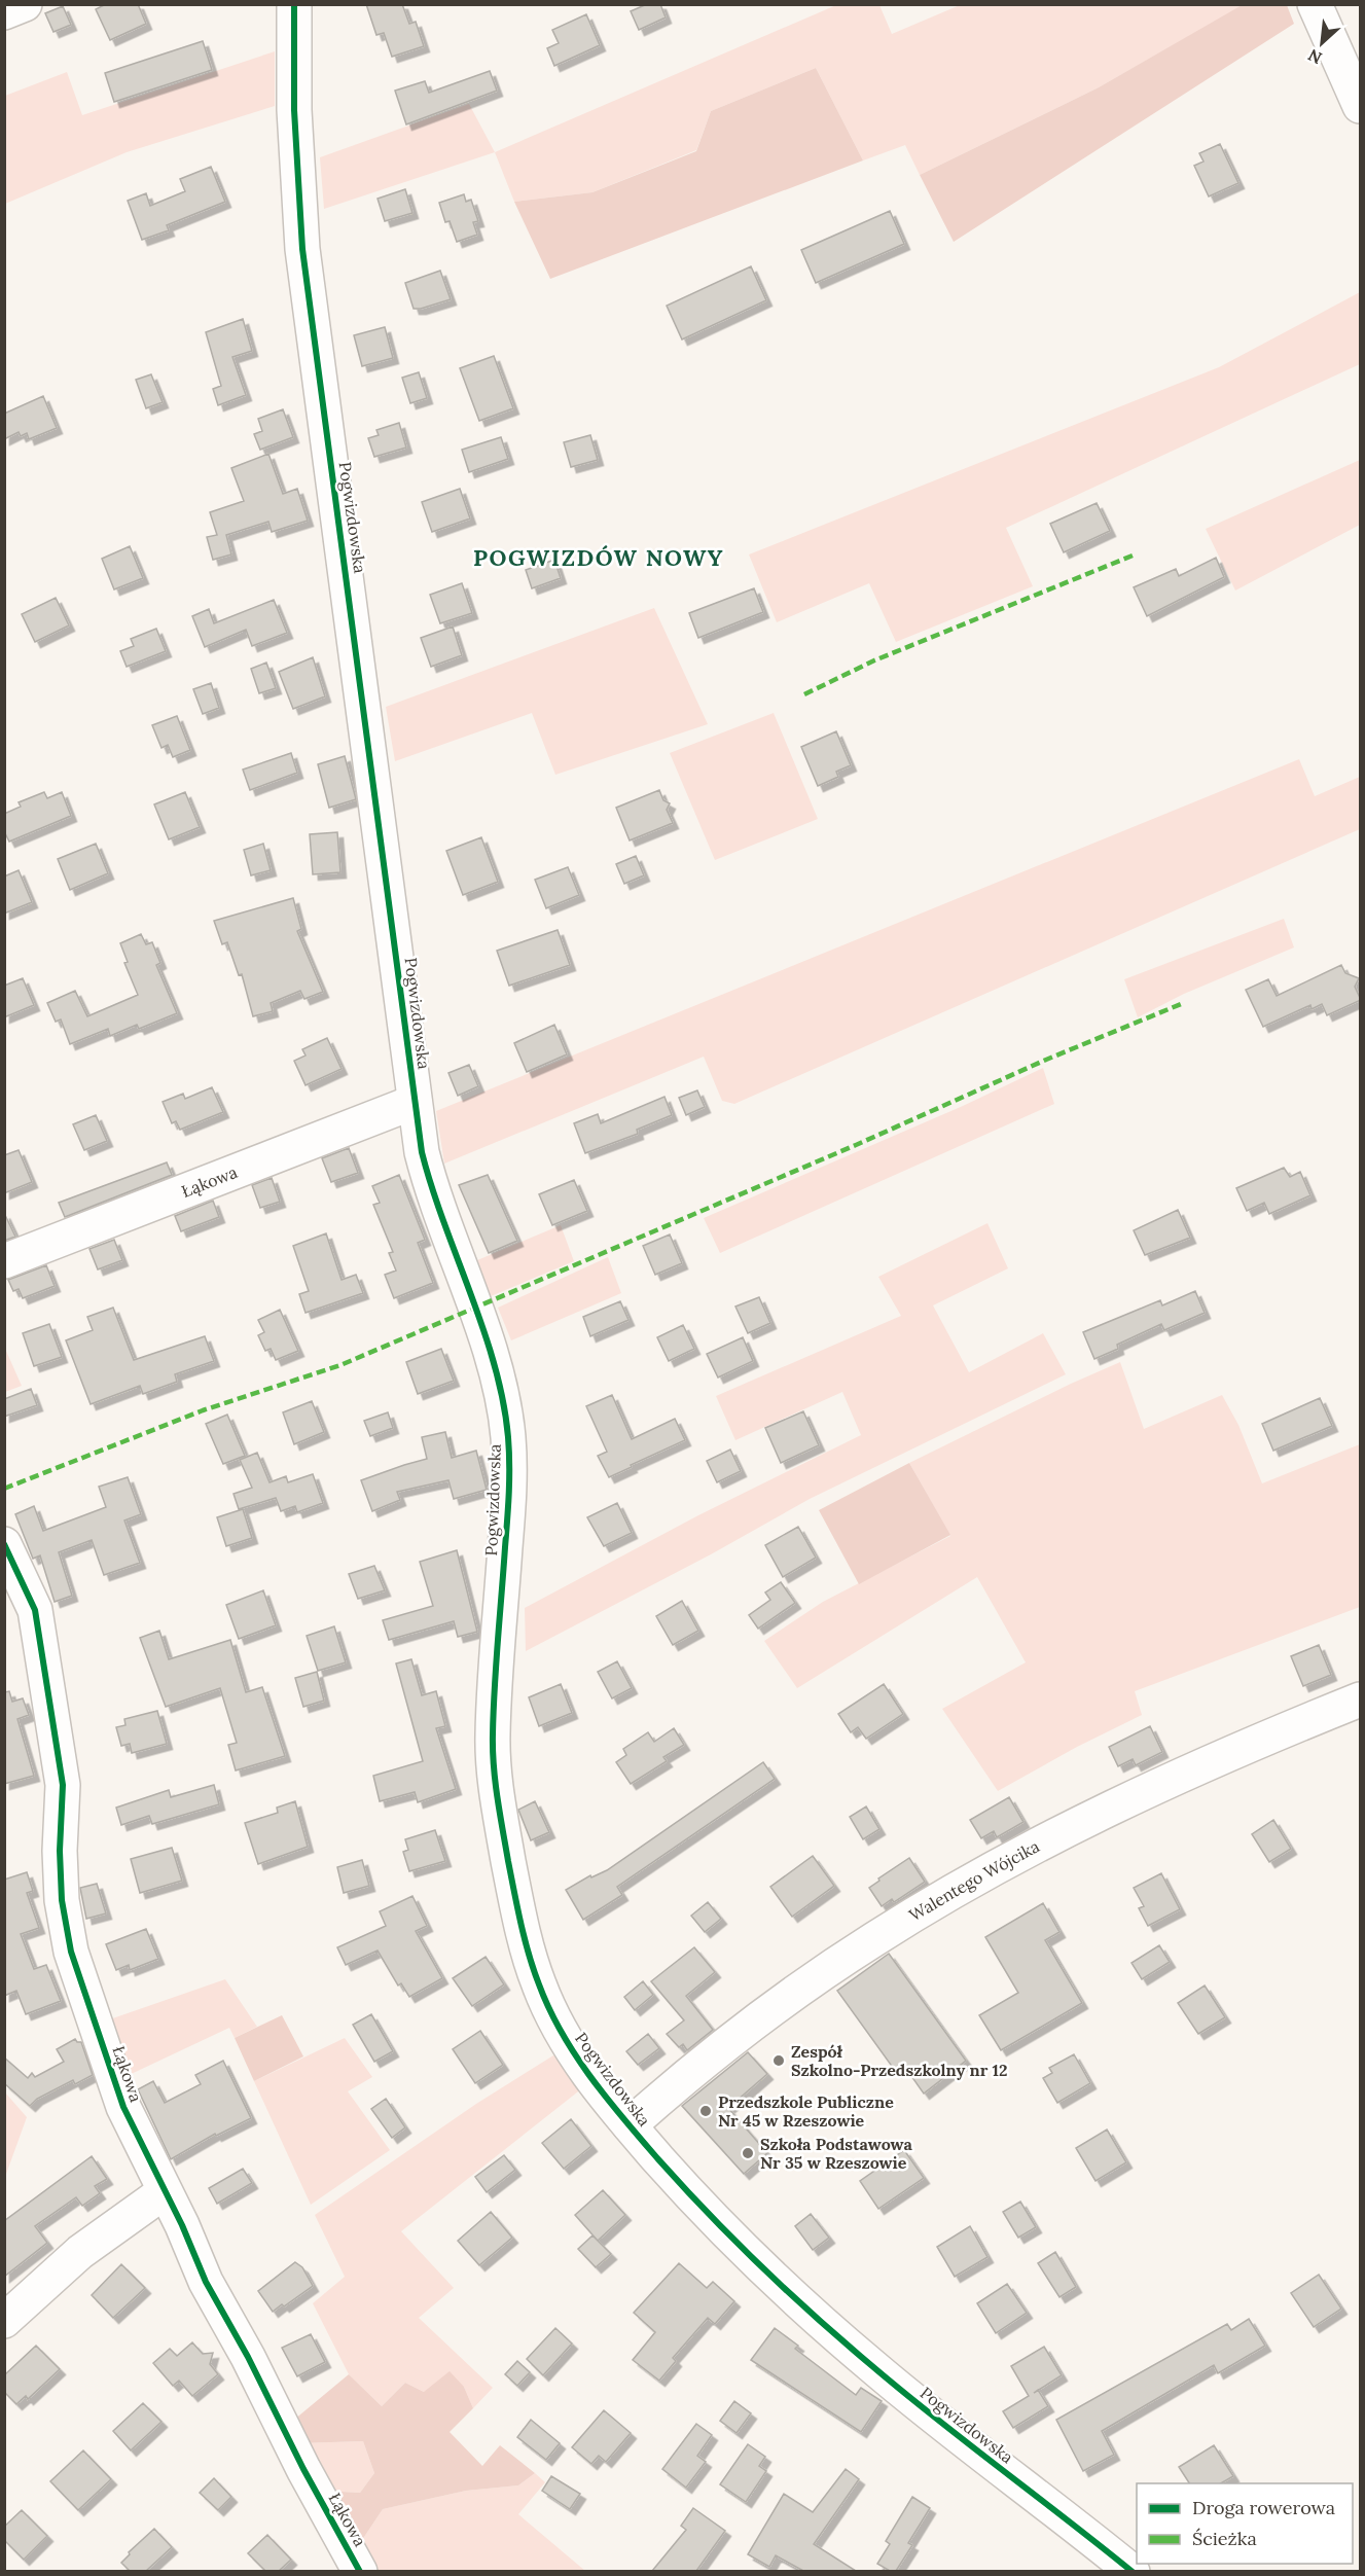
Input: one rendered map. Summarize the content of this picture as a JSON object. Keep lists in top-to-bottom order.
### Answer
{
  "streets": {
    "street": ["Pogwizdowska", "Łąkowa", "Walentego Wójcika"]
  },
  "crossings": [
    ["Pogwizdowska", "Łąkowa"],
    ["Pogwizdowska", "Walentego Wójcika"]
  ],
  "districts": ["POGWIZDÓW NOWY"],
  "places": ["Zespół Szkolno-Przedszkolny nr 12", "Przedszkole Publiczne Nr 45 w Rzeszowie", "Szkoła Podstawowa Nr 35 w Rzeszowie"],
  "legend": ["Droga rowerowa", "Ścieżka"],
  "north": "bottom left"
}
